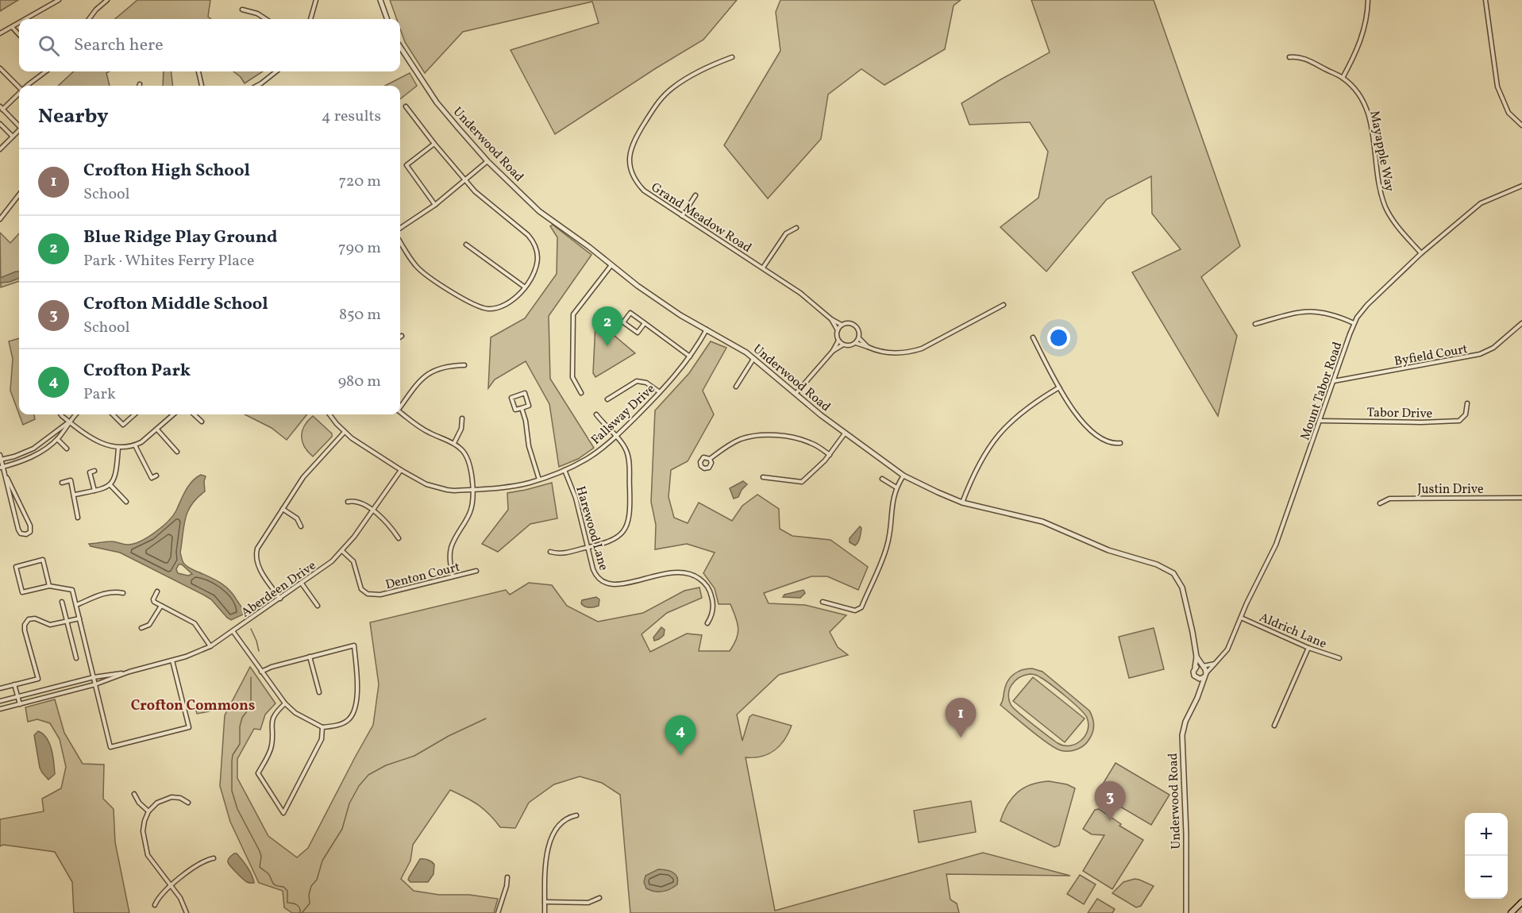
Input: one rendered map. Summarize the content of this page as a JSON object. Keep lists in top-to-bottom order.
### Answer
{
  "streets": {
    "street": [
      "Underwood Road",
      "Mayapple Way",
      "Grand Meadow Road",
      "Byfield Court",
      "Mount Tabor Road",
      "Tabor Drive",
      "Fallsway Drive",
      "Justin Drive",
      "Harewood Lane",
      "Denton Court",
      "Aberdeen Drive",
      "Aldrich Lane"
    ]
  },
  "crossings": [
    ["Underwood Road", "Mount Tabor Road"],
    ["Underwood Road", "Fallsway Drive"],
    ["Mayapple Way", "Mount Tabor Road"],
    ["Byfield Court", "Mount Tabor Road"],
    ["Mount Tabor Road", "Tabor Drive"],
    ["Mount Tabor Road", "Aldrich Lane"],
    ["Fallsway Drive", "Harewood Lane"],
    ["Fallsway Drive", "Aberdeen Drive"],
    ["Denton Court", "Aberdeen Drive"]
  ],
  "districts": ["Crofton Commons"],
  "page": {
    "search": "Search here",
    "heading": ["Nearby", "4 results"],
    "list": [
      {
        "mark": "1",
        "name": "Crofton High School",
        "note": "School",
        "value": "720 m"
      },
      {
        "mark": "2",
        "name": "Blue Ridge Play Ground",
        "note": "Park · Whites Ferry Place",
        "value": "790 m"
      },
      {
        "mark": "3",
        "name": "Crofton Middle School",
        "note": "School",
        "value": "850 m"
      },
      {
        "mark": "4",
        "name": "Crofton Park",
        "note": "Park",
        "value": "980 m"
      }
    ],
    "pins": [
      "2",
      "1",
      "4",
      "3"
    ],
    "map_buttons": ["+", "−"]
  }
}
